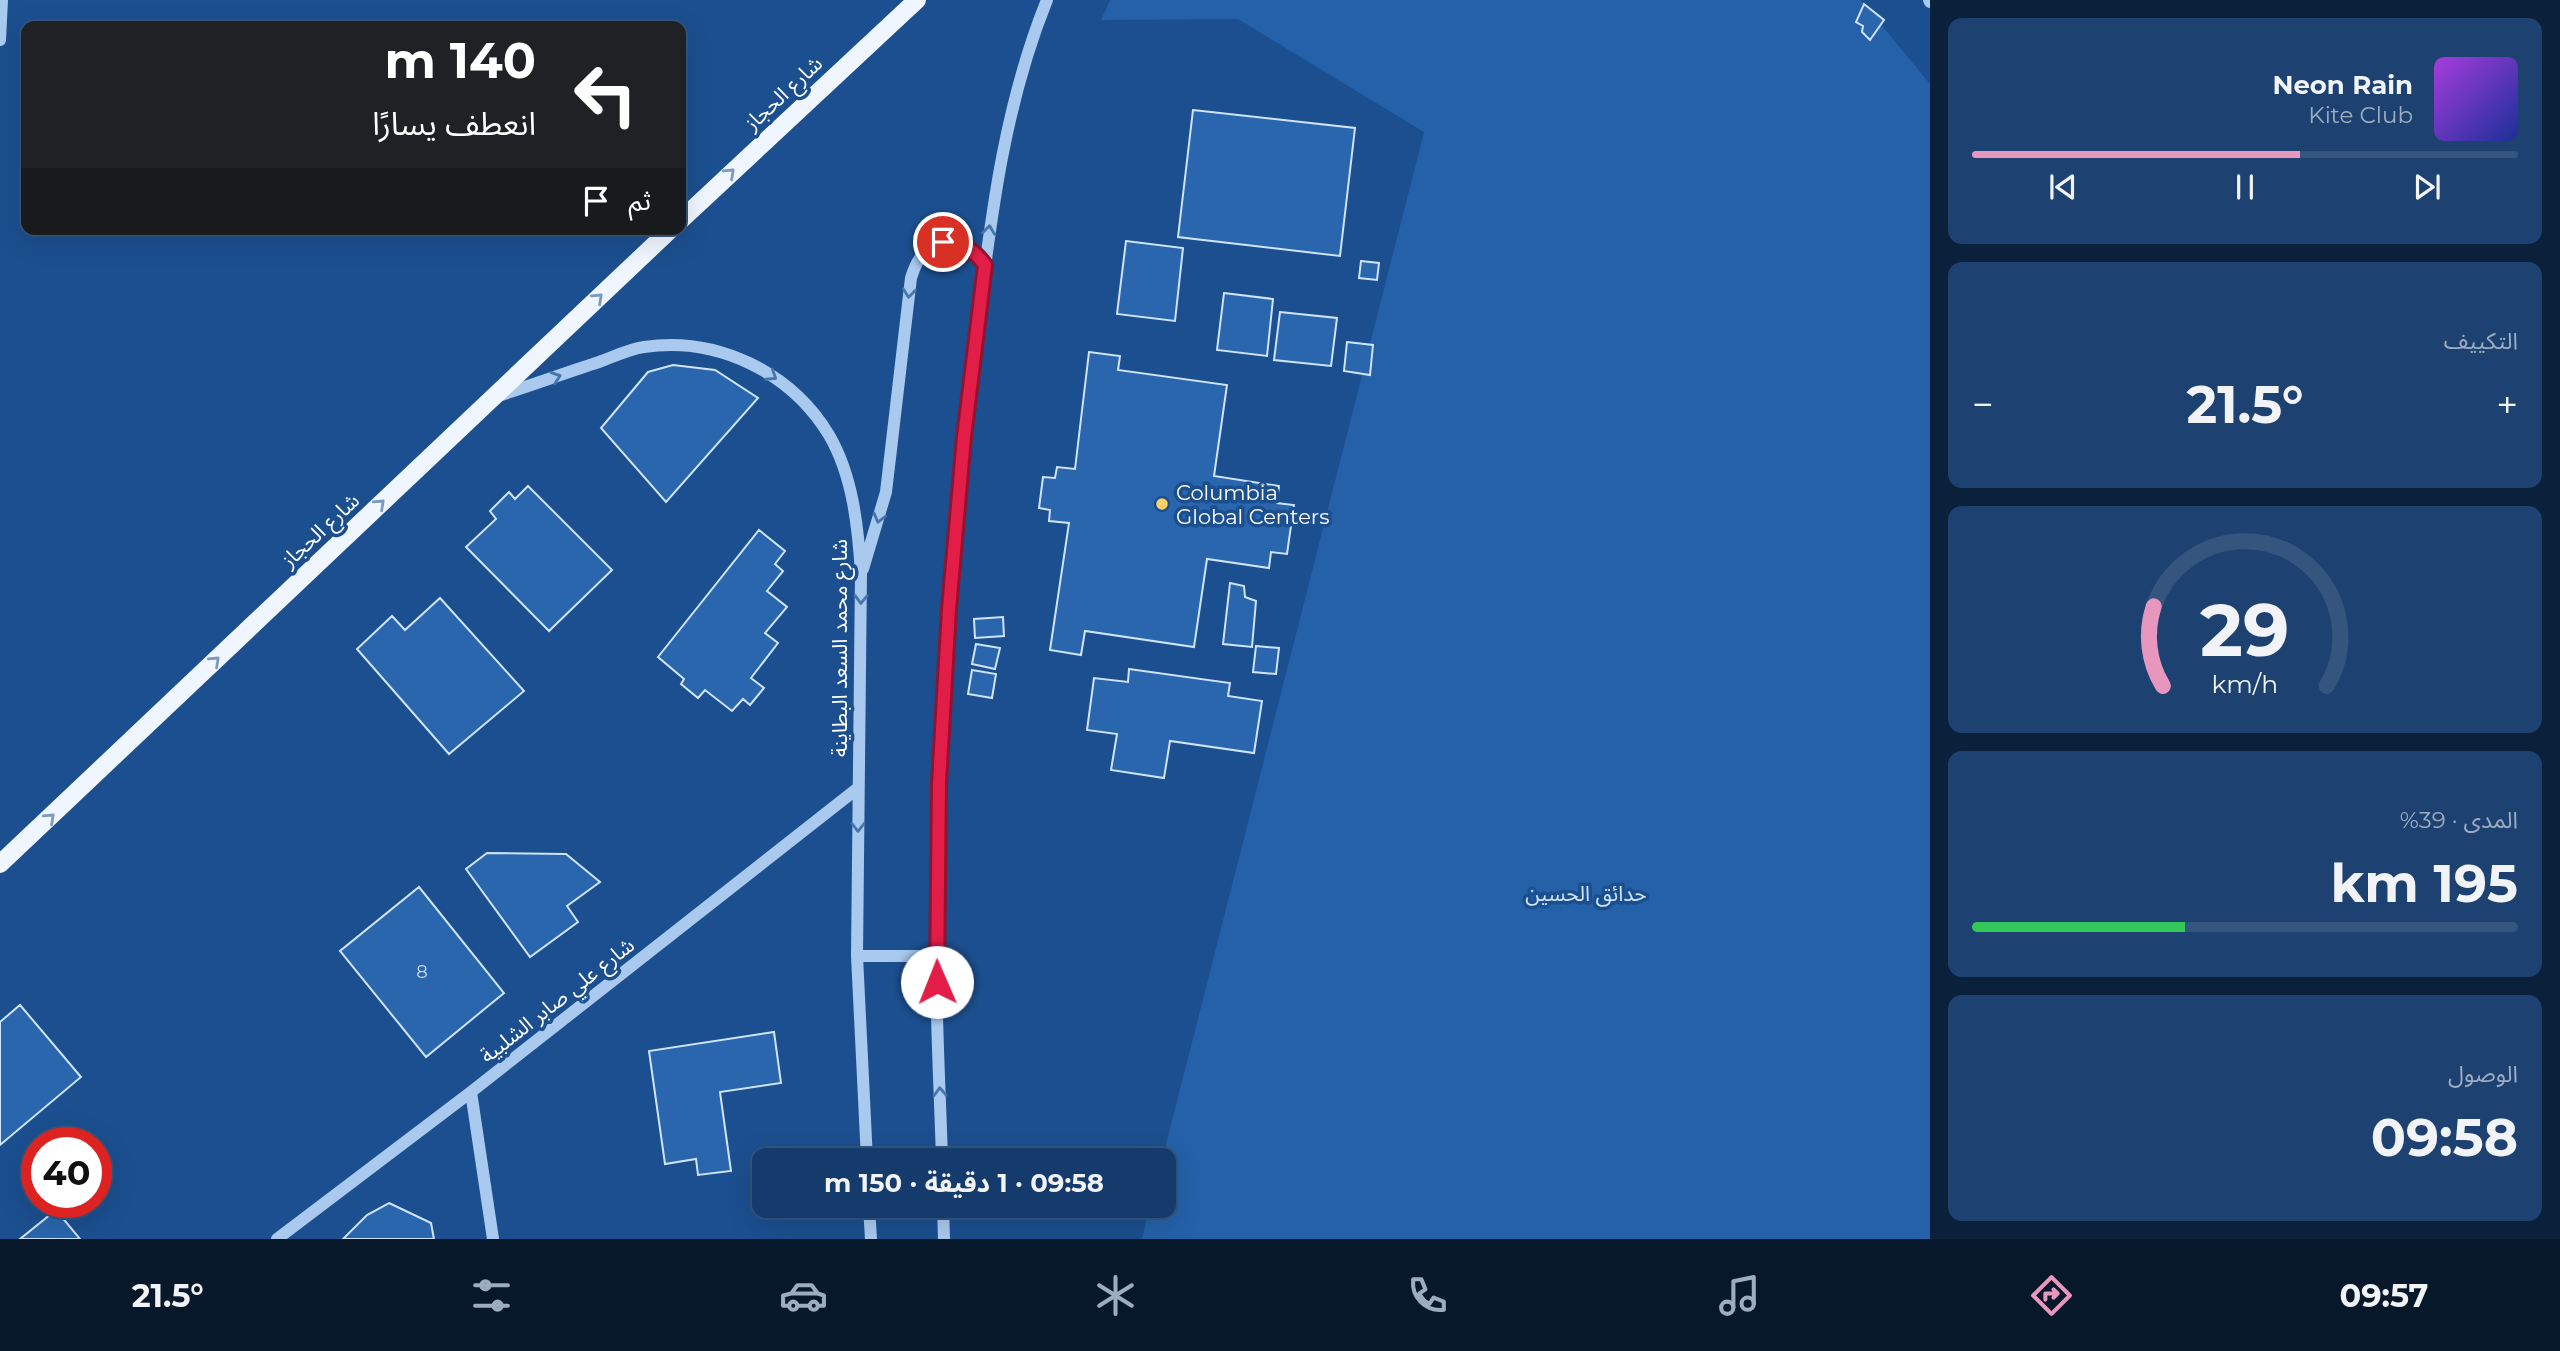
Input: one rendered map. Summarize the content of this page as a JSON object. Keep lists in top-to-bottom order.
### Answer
{
  "streets": {
    "main road": ["شارع الحجاز"],
    "street": ["شارع محمد السعد البطاينة", "شارع علي صابر الشلبية"]
  },
  "crossings": [
    ["شارع الحجاز", "شارع محمد السعد البطاينة"],
    ["شارع محمد السعد البطاينة", "شارع علي صابر الشلبية"]
  ],
  "one_way": ["شارع الحجاز"],
  "parks": ["حدائق الحسين"],
  "places": ["Columbia Global Centers"],
  "house_numbers": ["8"],
  "page": {
    "turn": ["140 m", "انعطف يسارًا"],
    "song": ["Neon Rain", "Kite Club"],
    "then": "ثم",
    "tile": [
      "التكييف",
      ["المدى · 39%", "195 km"],
      ["الوصول", "09:58"]
    ],
    "heat": ["−", "21.5°", "+"],
    "limit": "40",
    "trip": "09:58 · 1 دقيقة · 150 m",
    "tabs": ["09:57", "21.5°"],
    "gauge": ["29", "km/h"]
  }
}
